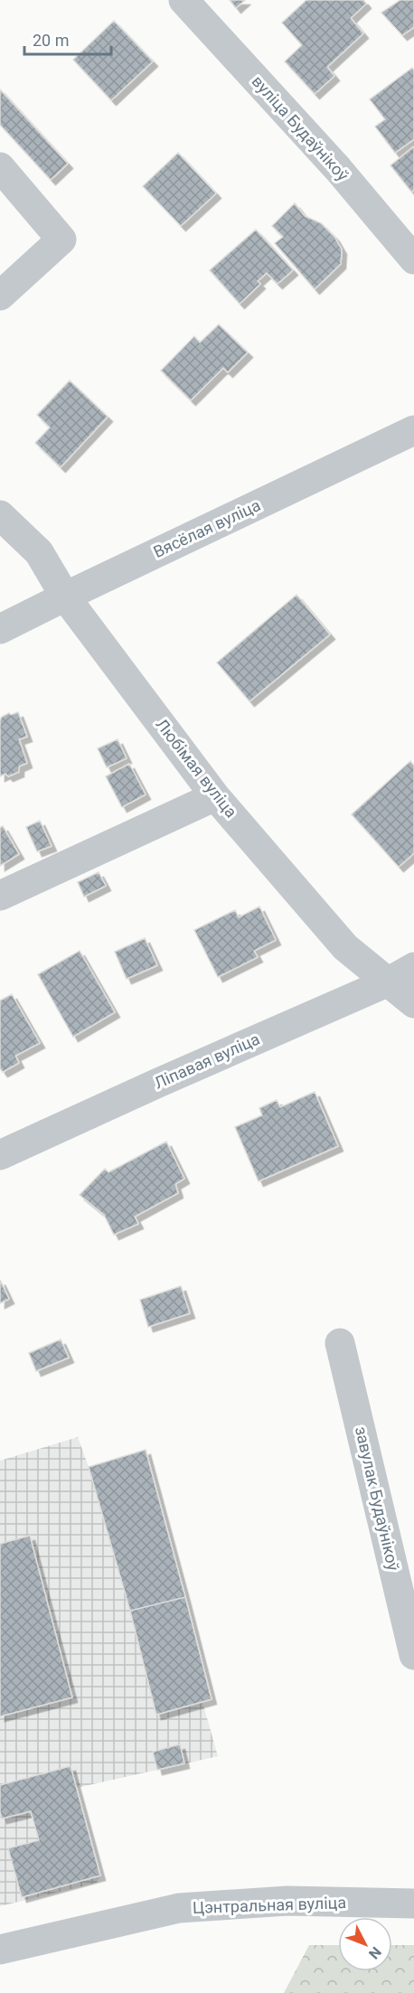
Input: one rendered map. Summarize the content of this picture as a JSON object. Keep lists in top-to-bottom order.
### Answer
{
  "streets": {
    "street": [
      "вуліца Будаўнікоў",
      "Вясёлая вуліца",
      "Любімая вуліца",
      "Ліпавая вуліца",
      "завулак Будаўнікоў",
      "Цэнтральная вуліца"
    ]
  },
  "crossings": [
    ["Вясёлая вуліца", "Любімая вуліца"],
    ["Любімая вуліца", "Ліпавая вуліца"]
  ],
  "scale_bar": "20 m",
  "north": "bottom right"
}
